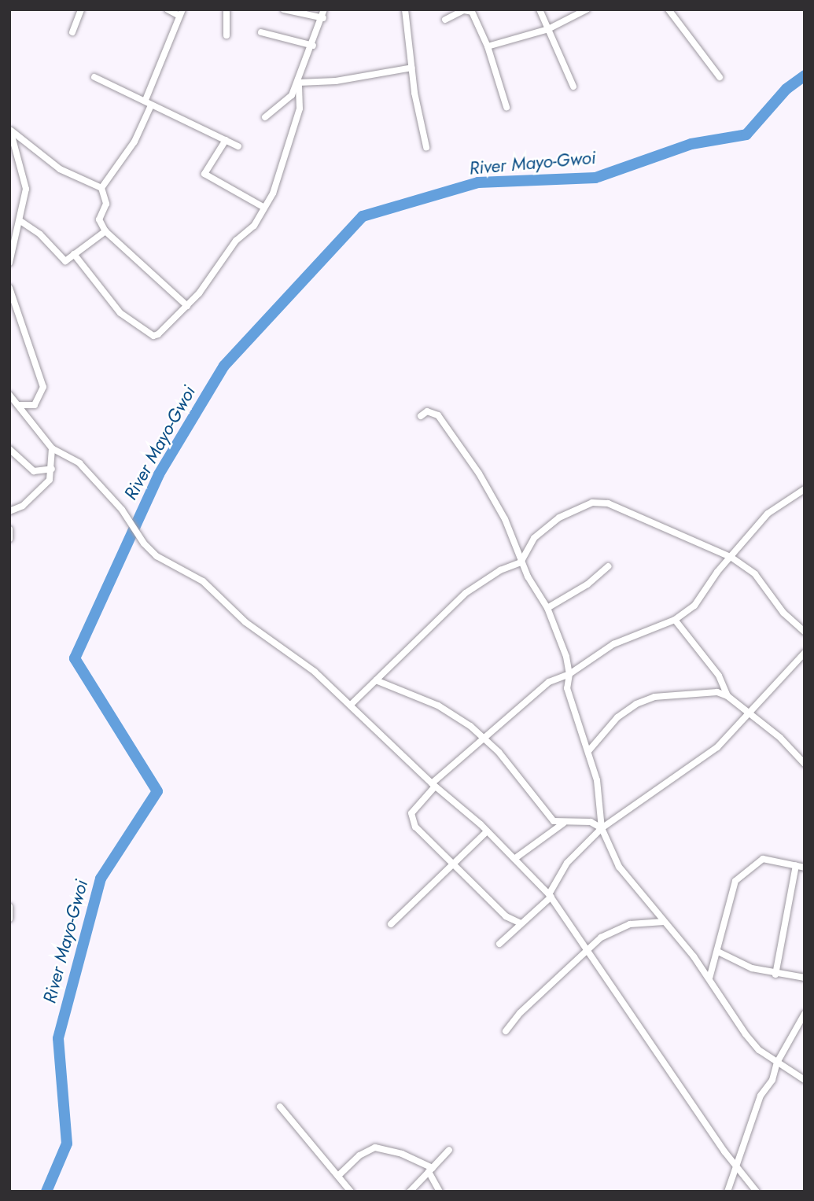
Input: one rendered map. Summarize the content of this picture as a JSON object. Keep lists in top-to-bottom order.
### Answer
{
  "water": ["River Mayo-Gwoi"]
}
